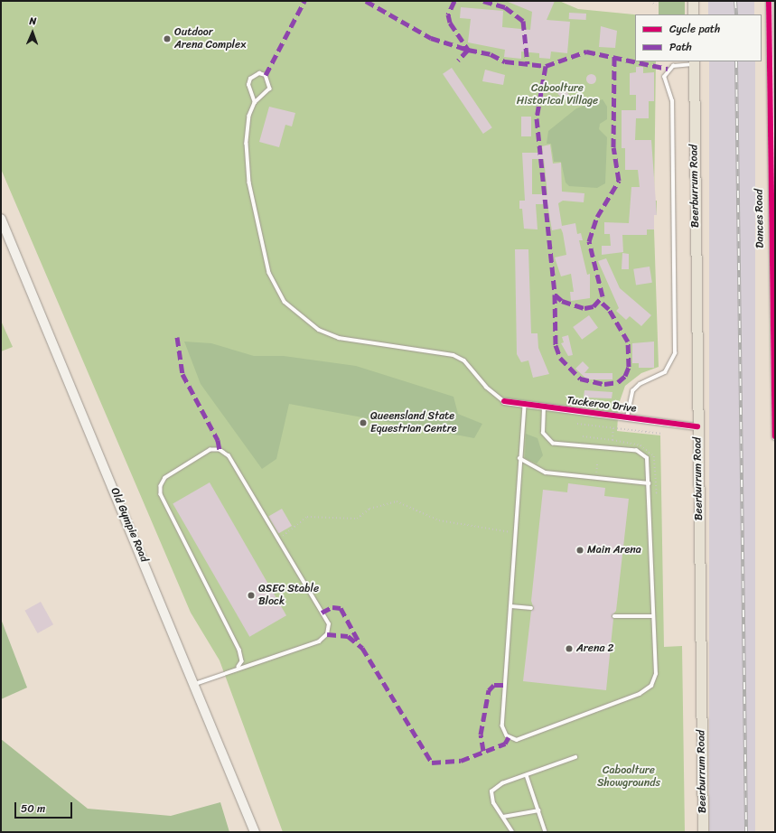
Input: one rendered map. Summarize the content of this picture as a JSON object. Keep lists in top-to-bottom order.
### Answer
{
  "streets": {
    "main road": ["Beerburrum Road", "Old Gympie Road"],
    "street": ["Dances Road", "Tuckeroo Drive"]
  },
  "crossings": [
    ["Beerburrum Road", "Tuckeroo Drive"]
  ],
  "parks": ["Caboolture Historical Village", "Caboolture Showgrounds"],
  "places": [
    "Outdoor Arena Complex",
    "Queensland State Equestrian Centre",
    "Main Arena",
    "QSEC Stable Block",
    "Arena 2"
  ],
  "legend": ["Cycle path", "Path"],
  "scale_bar": "50 m",
  "north": "top"
}
